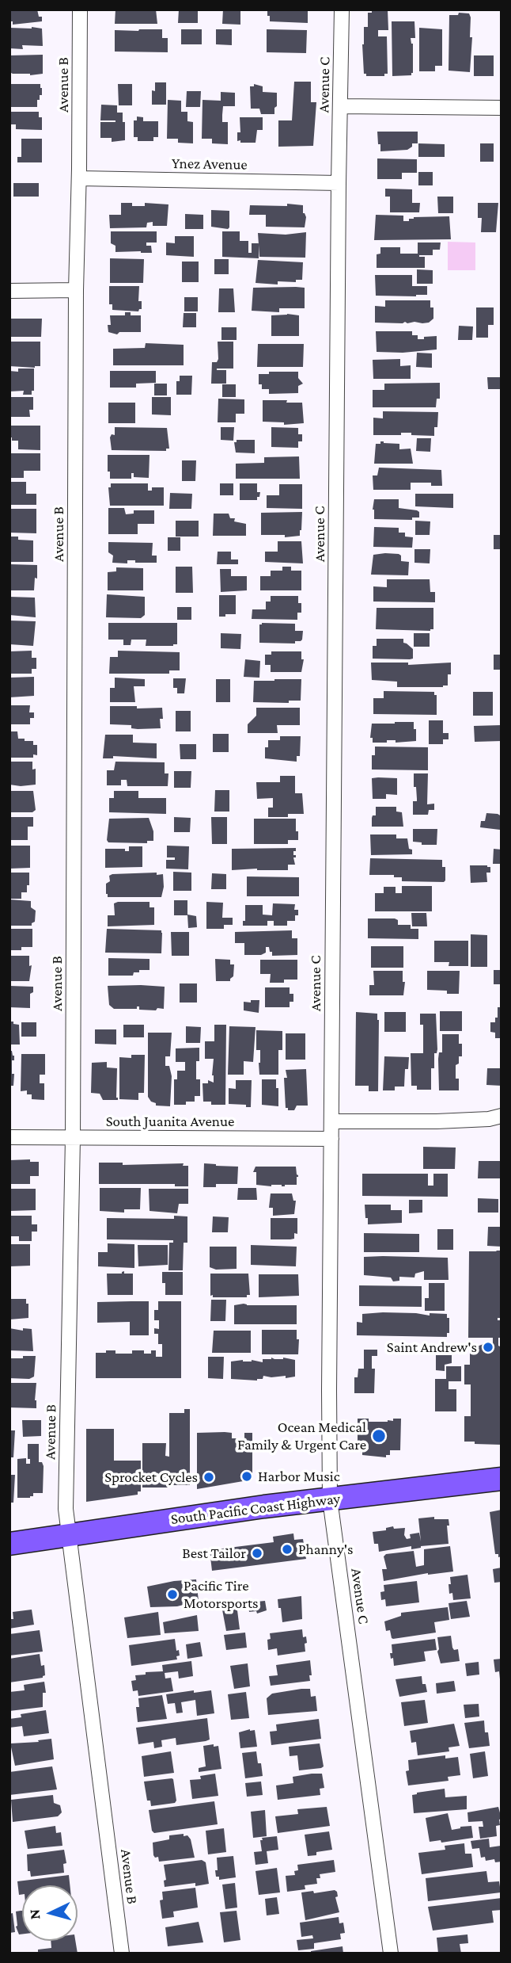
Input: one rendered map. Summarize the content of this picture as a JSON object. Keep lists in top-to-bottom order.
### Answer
{
  "streets": {
    "highway": ["South Pacific Coast Highway"],
    "street": [
      "Avenue B",
      "Avenue C",
      "Ynez Avenue",
      "South Juanita Avenue"
    ]
  },
  "crossings": [
    ["Avenue B", "Ynez Avenue"],
    ["Avenue B", "South Juanita Avenue"],
    ["Avenue B", "South Pacific Coast Highway"],
    ["Avenue C", "Ynez Avenue"],
    ["Avenue C", "South Juanita Avenue"],
    ["Avenue C", "South Pacific Coast Highway"]
  ],
  "places": [
    "Saint Andrew's",
    "Ocean Medical Family & Urgent Care",
    "Harbor Music",
    "Sprocket Cycles",
    "Phanny's",
    "Best Tailor",
    "Pacific Tire Motorsports"
  ],
  "north": "left"
}
